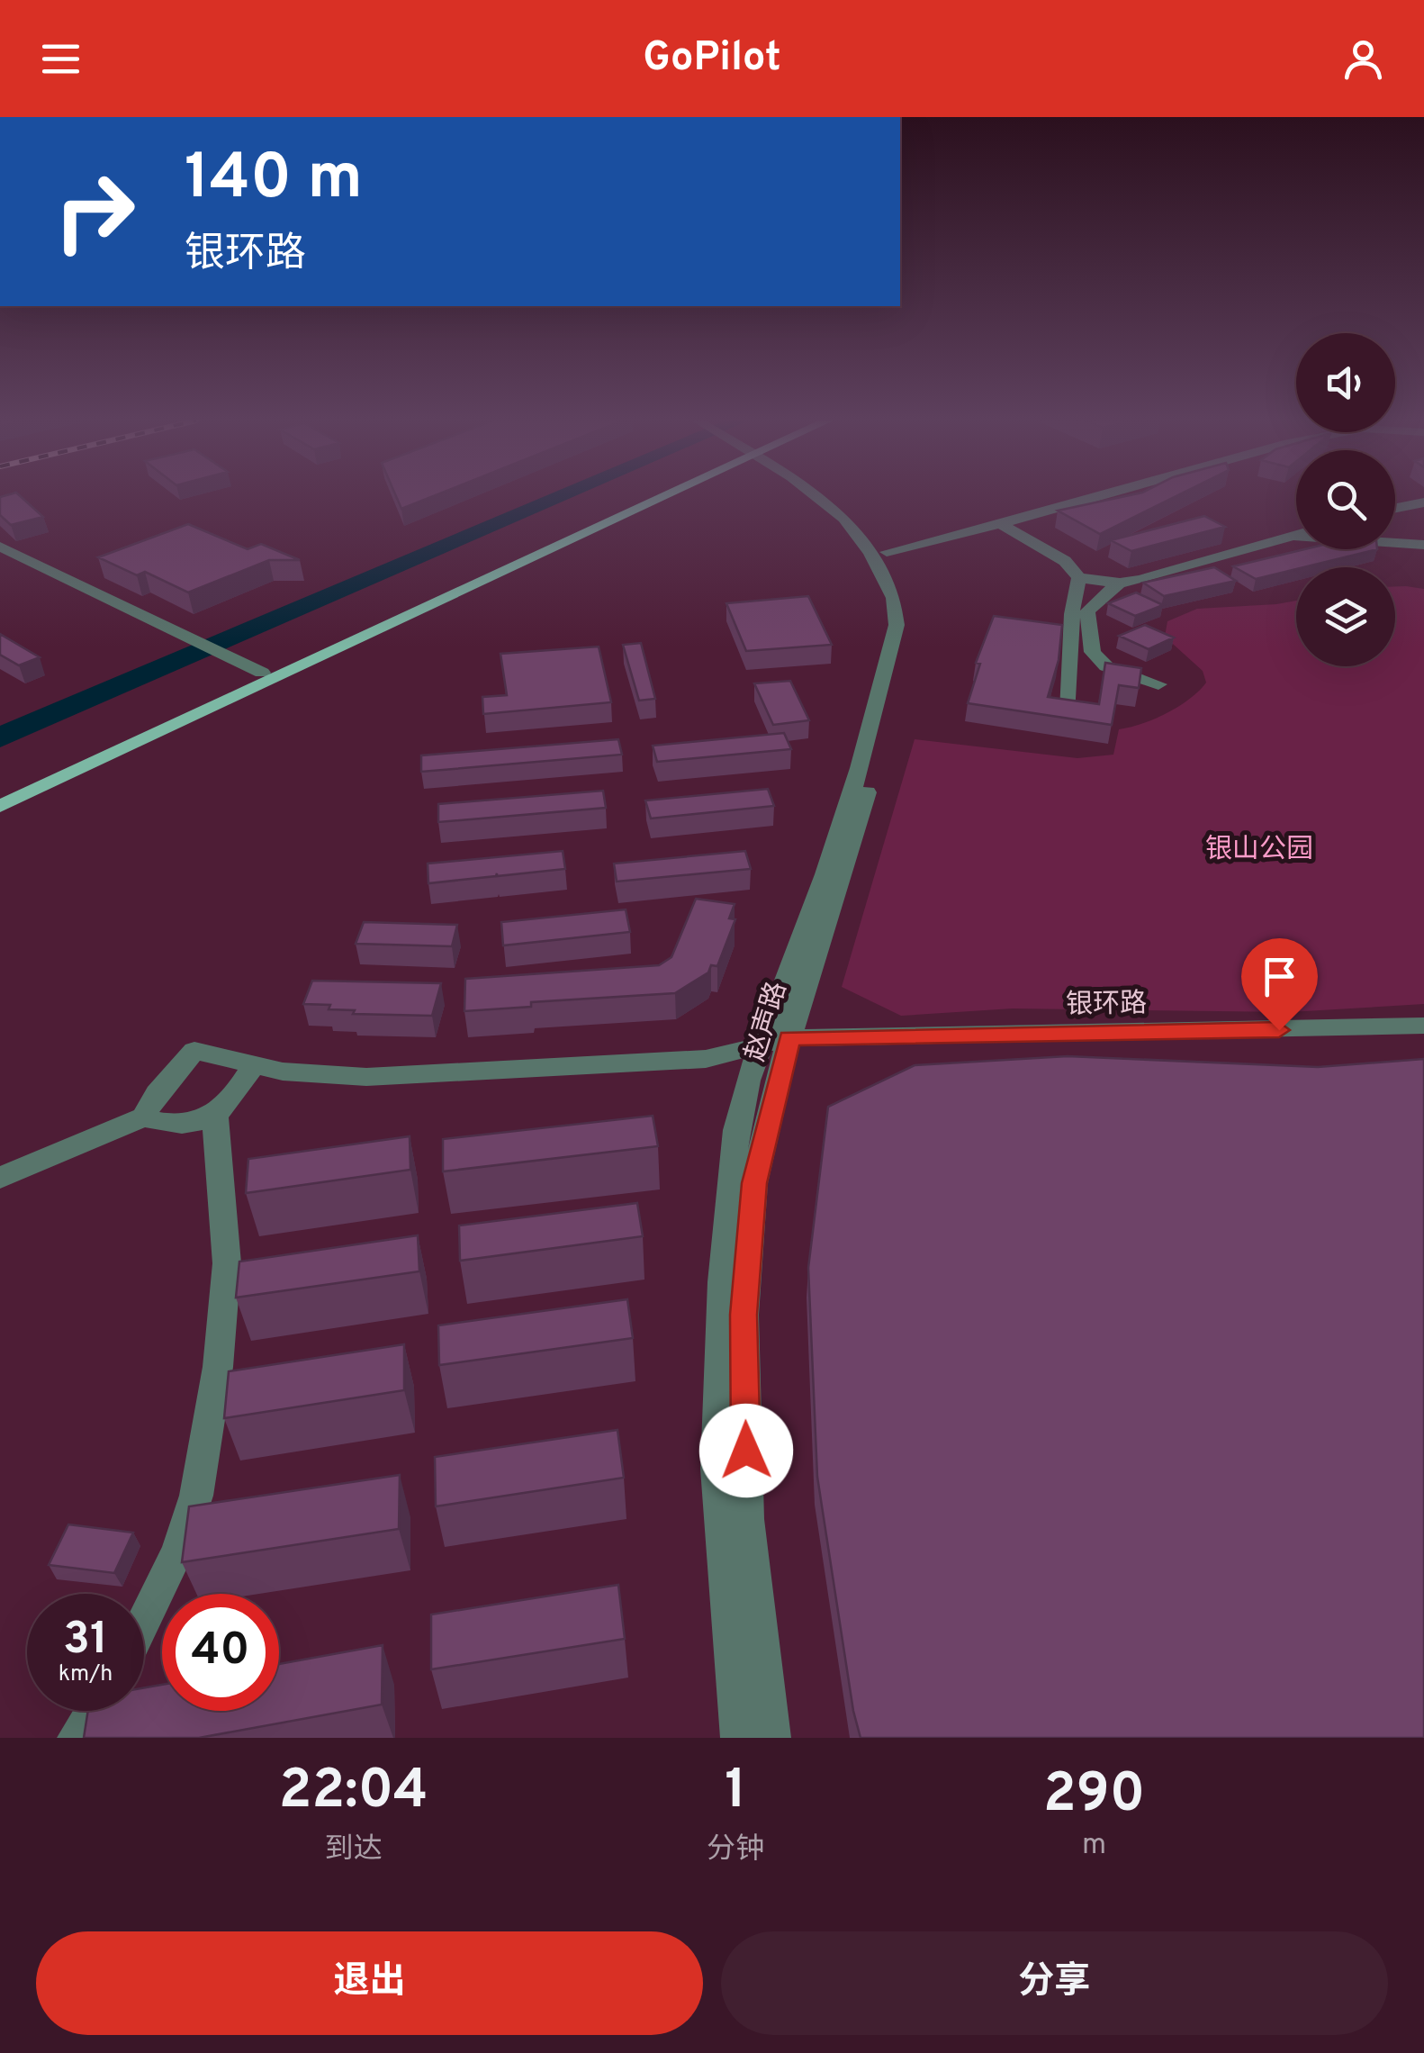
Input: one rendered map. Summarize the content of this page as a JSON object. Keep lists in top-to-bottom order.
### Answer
{
  "streets": {
    "street": ["银环路", "赵声路"]
  },
  "crossings": [
    ["银环路", "赵声路"]
  ],
  "parks": ["银山公园"],
  "page": {
    "header": "GoPilot",
    "turn": ["140 m", "银环路"],
    "speed": "31 km/h",
    "limit": "40",
    "eta": [
      "22:04",
      "到达",
      "1",
      "分钟",
      "290",
      "m"
    ],
    "buttons": ["退出", "分享"]
  }
}
